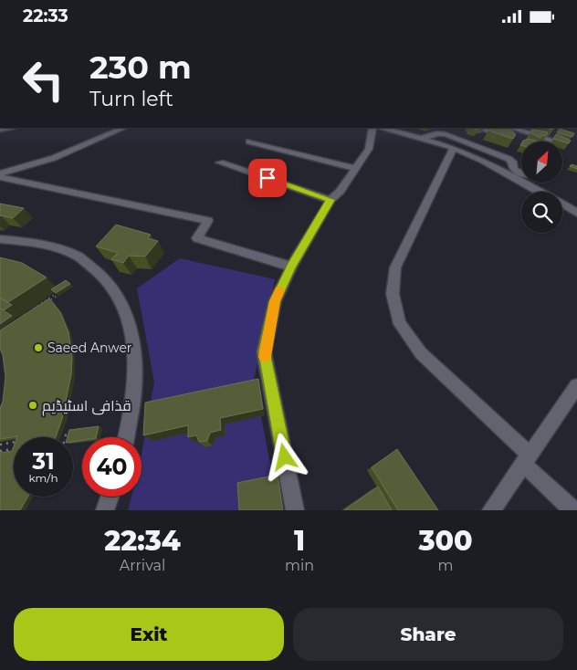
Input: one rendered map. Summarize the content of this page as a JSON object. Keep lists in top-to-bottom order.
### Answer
{
  "places": ["Saeed Anwer", "قذافی اسٹیڈیم"],
  "north": "top right",
  "page": {
    "status": "22:33",
    "turn": ["230 m", "Turn left"],
    "speed": "31 km/h",
    "limit": "40",
    "eta": [
      "22:34",
      "Arrival",
      "1",
      "min",
      "300",
      "m"
    ],
    "buttons": ["Exit", "Share"]
  }
}
